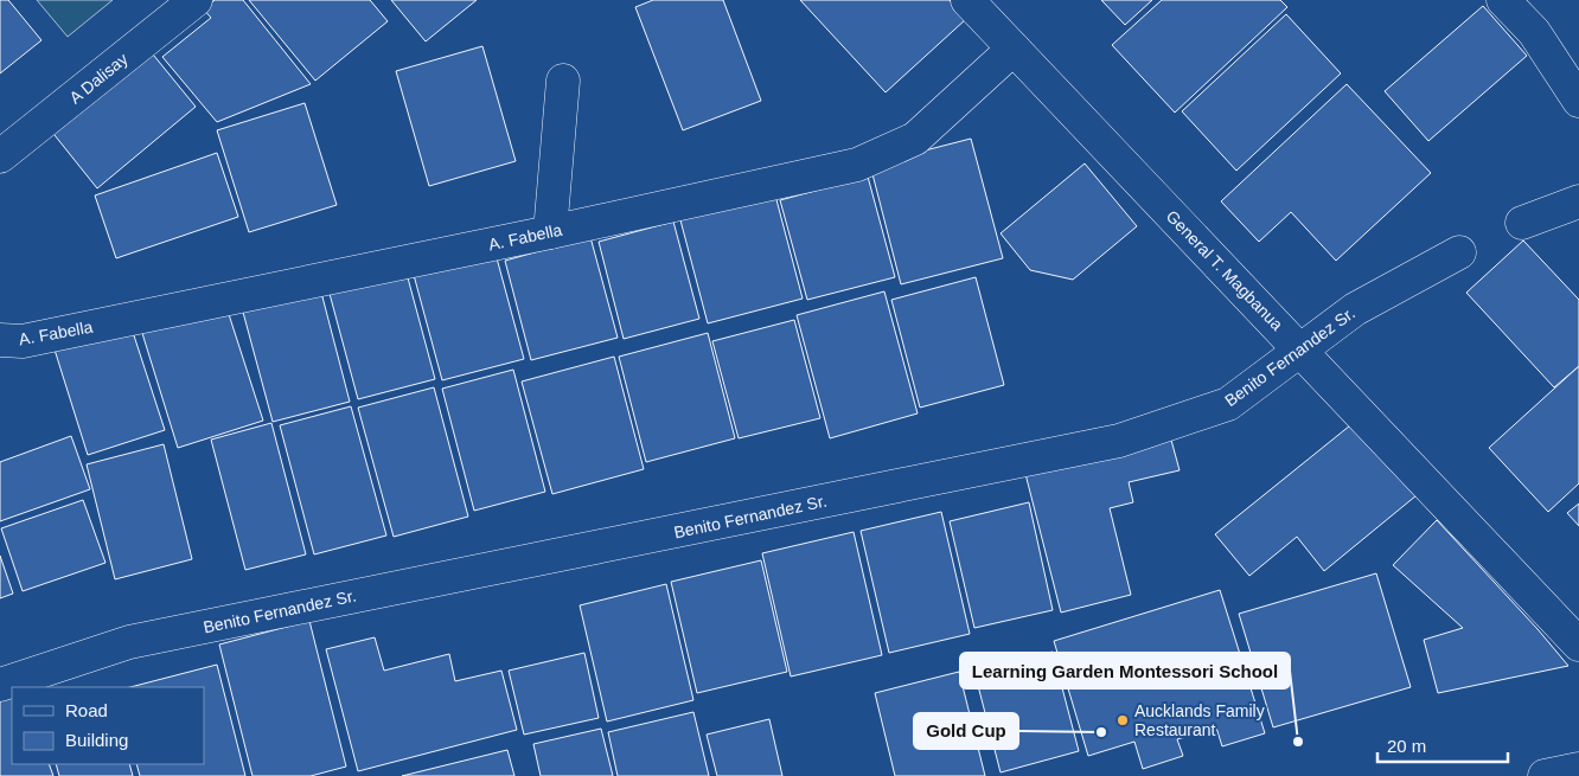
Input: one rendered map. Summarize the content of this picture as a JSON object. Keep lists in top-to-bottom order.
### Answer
{
  "streets": {
    "street": [
      "A Dalisay",
      "A. Fabella",
      "General T. Magbanua",
      "Benito Fernandez Sr."
    ]
  },
  "crossings": [
    ["A. Fabella", "General T. Magbanua"],
    ["General T. Magbanua", "Benito Fernandez Sr."]
  ],
  "places": ["Aucklands Family Restaurant", "Gold Cup", "Learning Garden Montessori School"],
  "legend": ["Road", "Building"],
  "scale_bar": "20 m"
}
